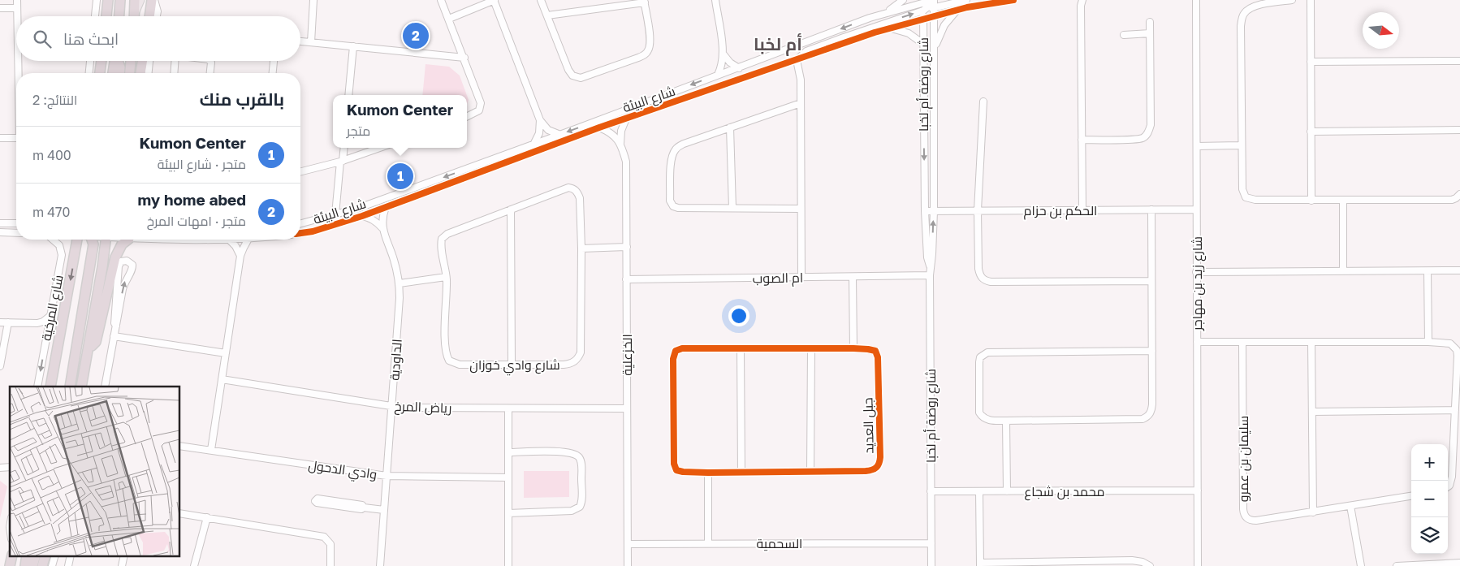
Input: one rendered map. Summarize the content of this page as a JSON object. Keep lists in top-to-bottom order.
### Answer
{
  "streets": {
    "highway": ["شارع المرخية"],
    "street": [
      "شارع روضة أم لخبا",
      "شارع البيئة",
      "الحكم بن حزام",
      "ام الصوب",
      "شارع زيد بن مهاجر",
      "الخزعلية",
      "الداودية",
      "شارع وادي خوزان",
      "رياض المرخ",
      "جبل العديد",
      "سليمان بن عمرو",
      "وادي الدحول",
      "محمد بن شجاع",
      "السحمية"
    ]
  },
  "crossings": [
    ["شارع روضة أم لخبا", "شارع البيئة"],
    ["شارع روضة أم لخبا", "الحكم بن حزام"],
    ["شارع روضة أم لخبا", "ام الصوب"],
    ["شارع روضة أم لخبا", "محمد بن شجاع"],
    ["شارع روضة أم لخبا", "السحمية"],
    ["شارع البيئة", "الخزعلية"],
    ["شارع البيئة", "الداودية"],
    ["الحكم بن حزام", "شارع زيد بن مهاجر"],
    ["ام الصوب", "الخزعلية"],
    ["شارع زيد بن مهاجر", "محمد بن شجاع"],
    ["الخزعلية", "رياض المرخ"],
    ["الخزعلية", "السحمية"],
    ["الداودية", "رياض المرخ"],
    ["الداودية", "وادي الدحول"]
  ],
  "districts": ["أم لخبا"],
  "north": "right",
  "page": {
    "search": "ابحث هنا",
    "pins": ["2", "1"],
    "heading": ["بالقرب منك", "النتائج: 2"],
    "popup": ["Kumon Center", "متجر"],
    "list": [
      {
        "mark": "1",
        "name": "Kumon Center",
        "note": "متجر · شارع البيئة",
        "value": "400 m"
      },
      {
        "mark": "2",
        "name": "my home abed",
        "note": "متجر · امهات المرخ",
        "value": "470 m"
      }
    ],
    "map_buttons": ["+", "−"]
  }
}
